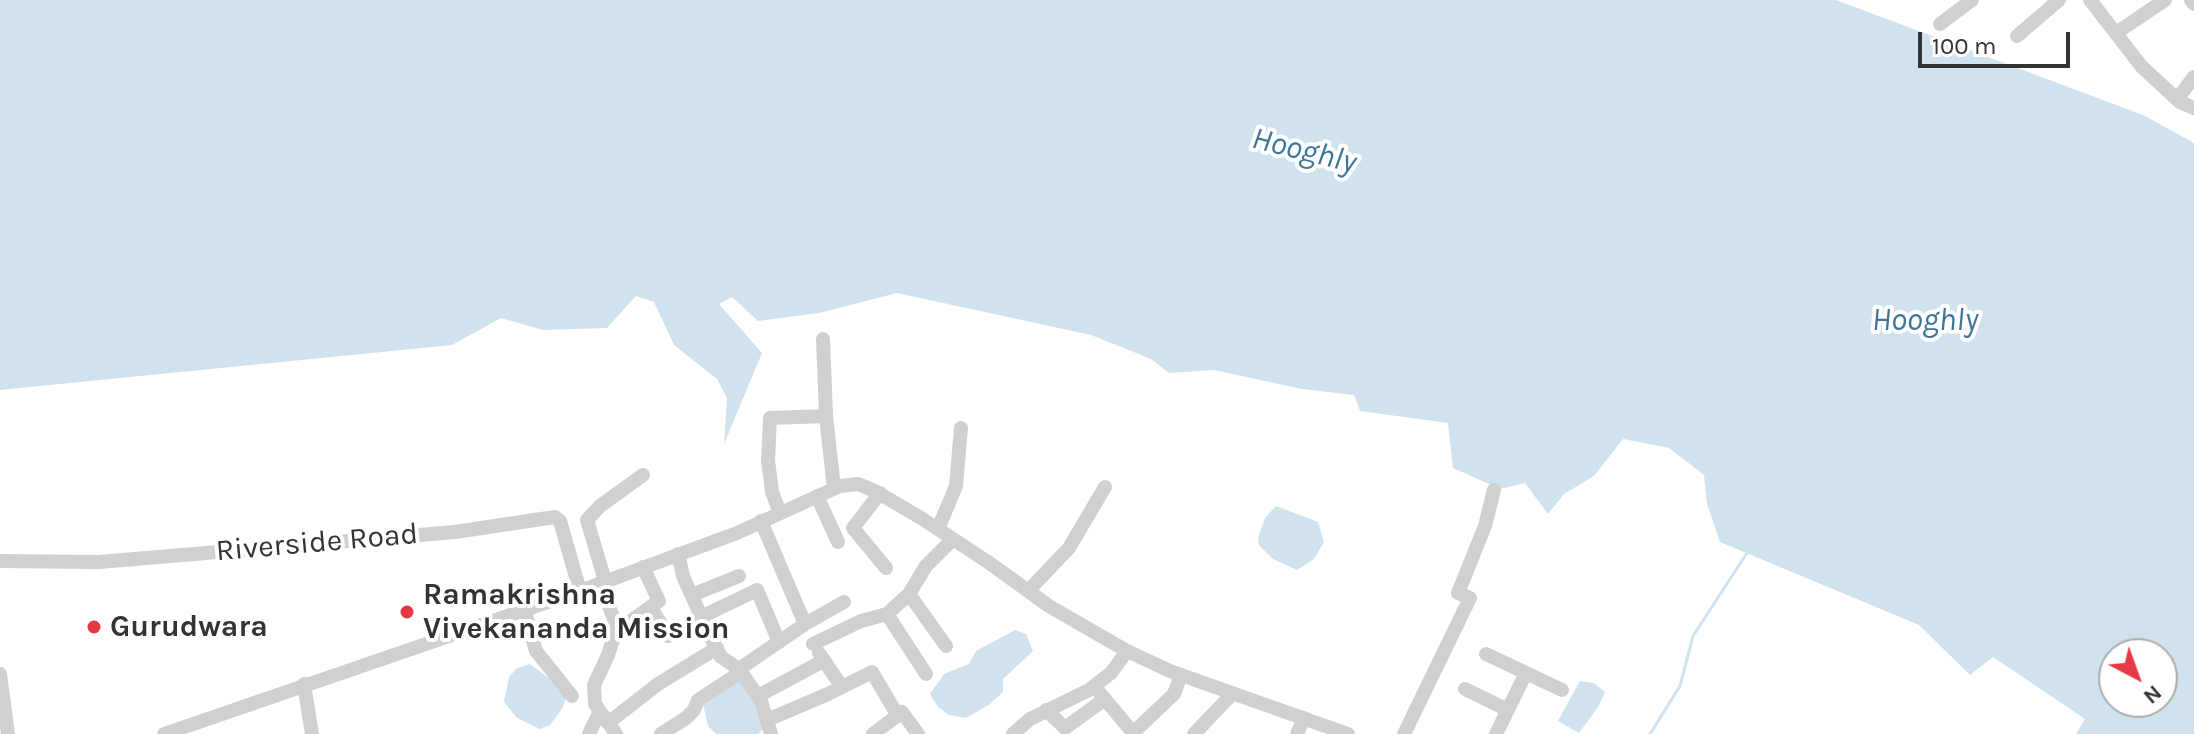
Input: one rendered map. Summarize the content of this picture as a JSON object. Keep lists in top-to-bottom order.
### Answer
{
  "streets": {
    "street": ["Riverside Road"]
  },
  "water": ["Hooghly"],
  "places": ["Ramakrishna Vivekananda Mission", "Gurudwara"],
  "scale_bar": "100 m",
  "north": "bottom right"
}
